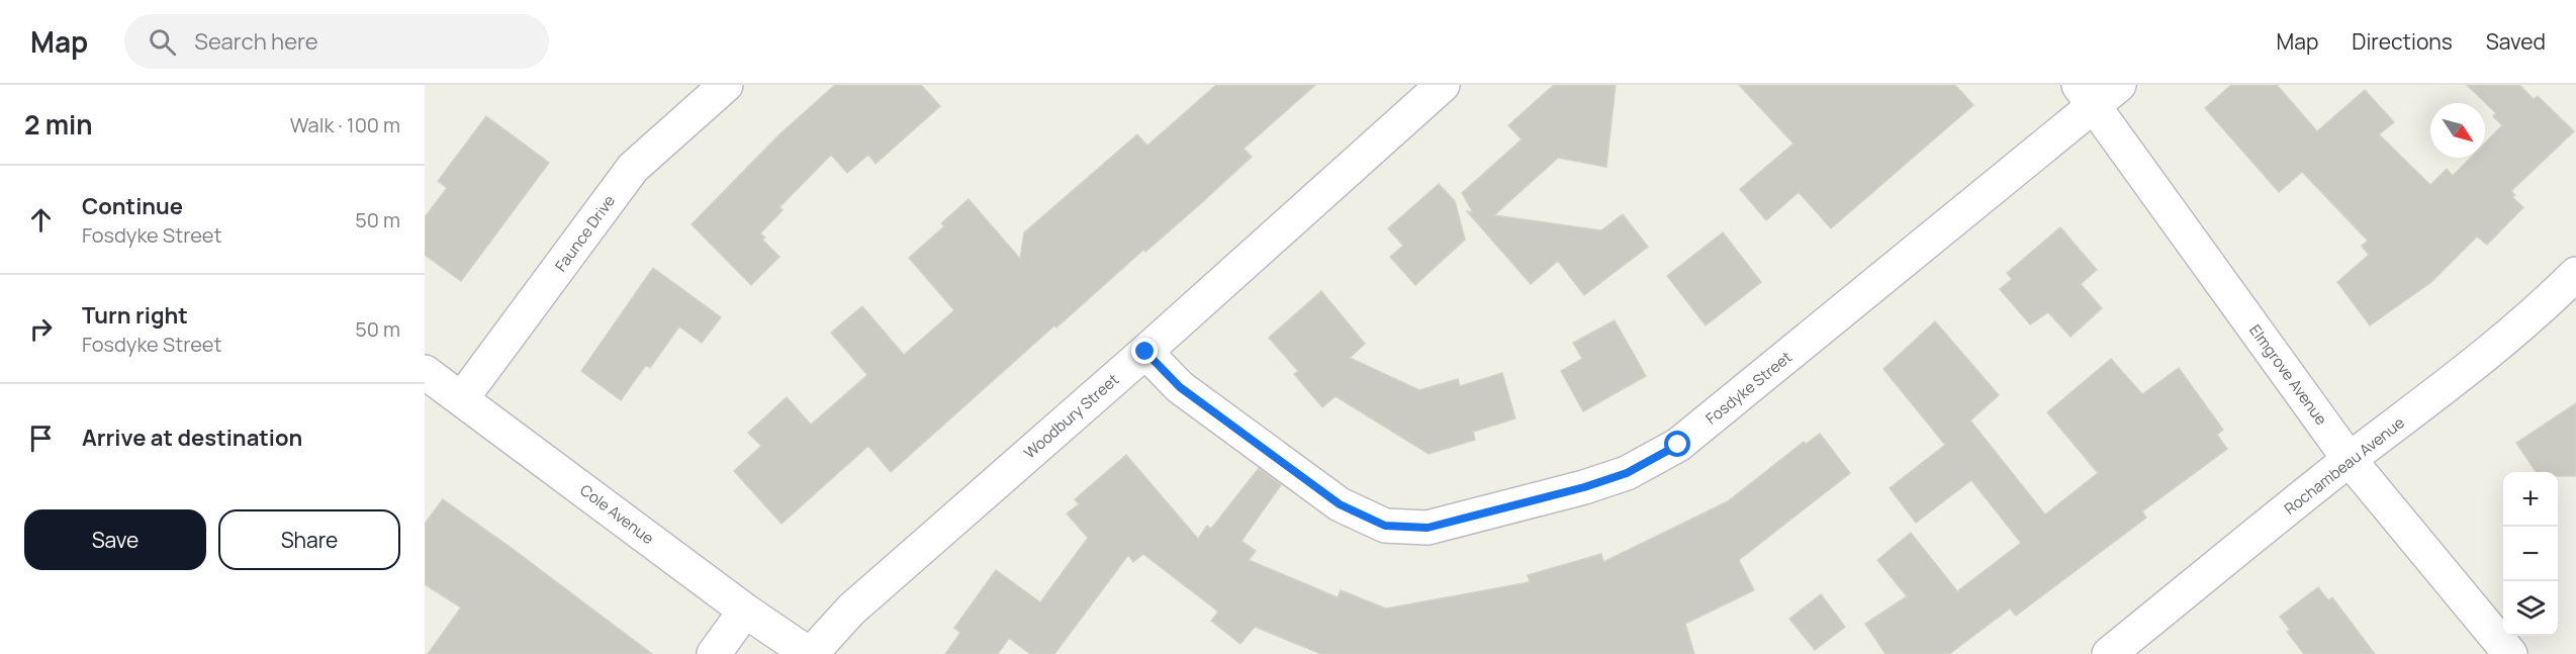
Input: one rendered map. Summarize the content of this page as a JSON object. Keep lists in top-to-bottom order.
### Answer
{
  "streets": {
    "street": [
      "Faunce Drive",
      "Elmgrove Avenue",
      "Fosdyke Street",
      "Woodbury Street",
      "Rochambeau Avenue",
      "Cole Avenue"
    ]
  },
  "crossings": [
    ["Faunce Drive", "Cole Avenue"],
    ["Elmgrove Avenue", "Fosdyke Street"],
    ["Elmgrove Avenue", "Rochambeau Avenue"],
    ["Fosdyke Street", "Woodbury Street"],
    ["Woodbury Street", "Cole Avenue"]
  ],
  "north": "bottom right",
  "page": {
    "header": "Map",
    "search": "Search here",
    "nav": ["Map", "Directions", "Saved"],
    "heading": ["2 min", "Walk · 100 m"],
    "list": [
      ["Continue", "Fosdyke Street", "50 m"],
      ["Turn right", "Fosdyke Street", "50 m"],
      "Arrive at destination"
    ],
    "map_buttons": ["+", "−"],
    "buttons": ["Save", "Share"]
  }
}
